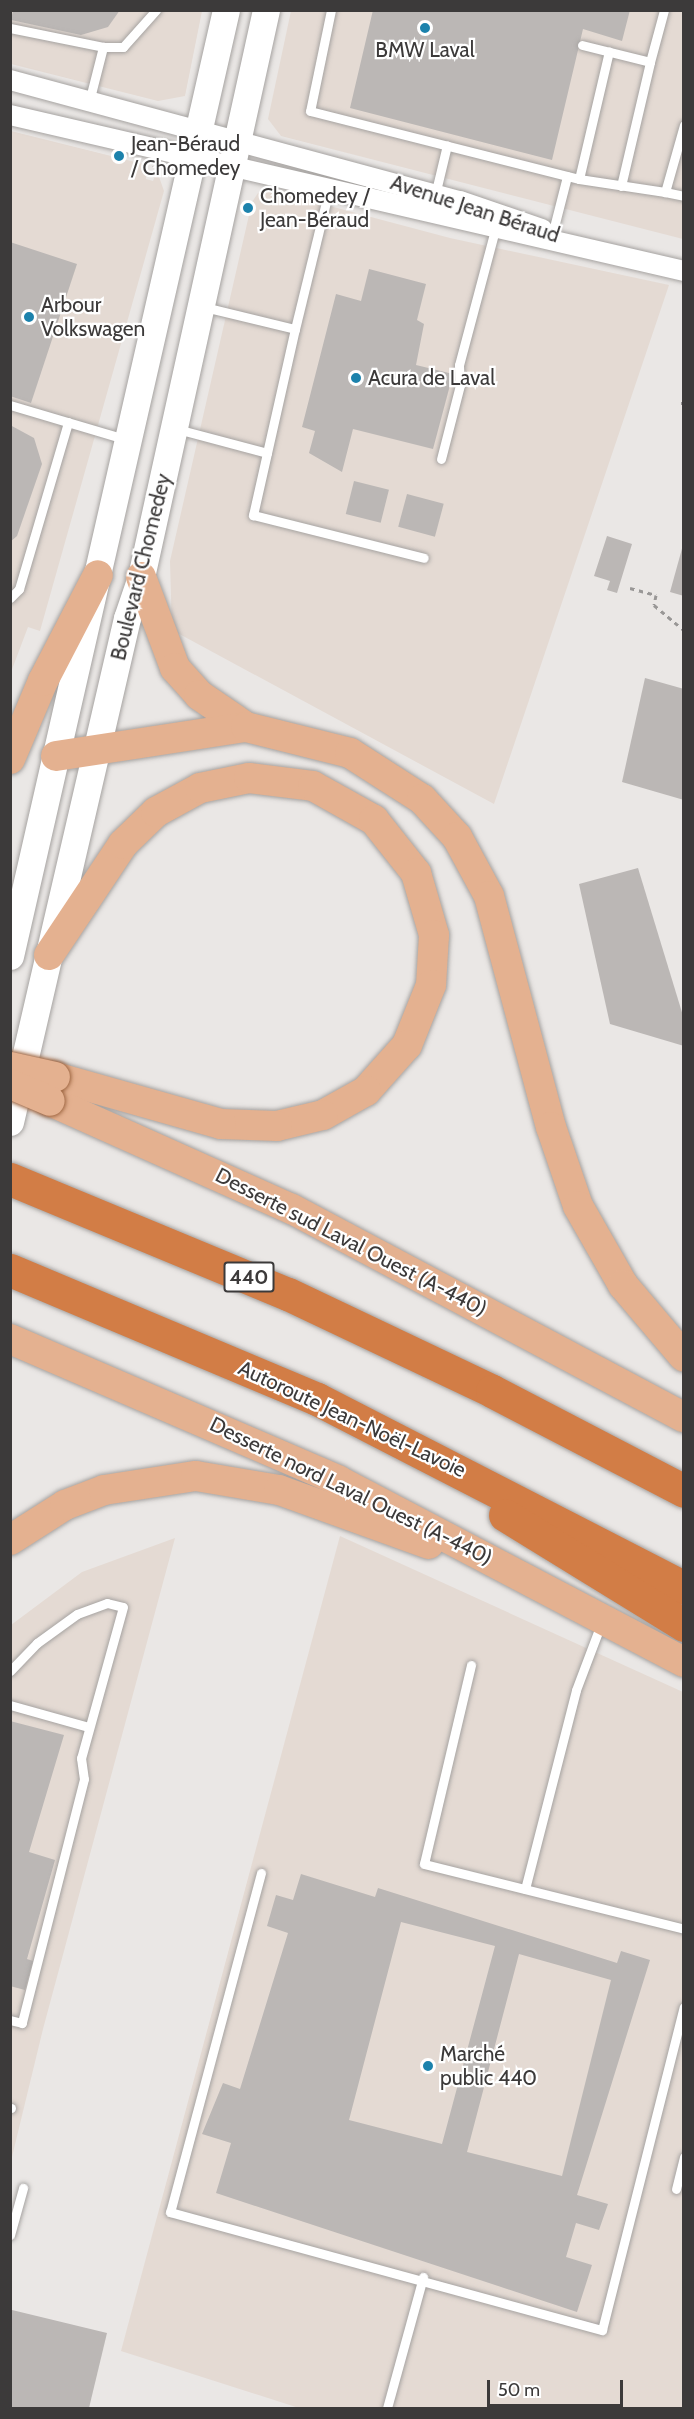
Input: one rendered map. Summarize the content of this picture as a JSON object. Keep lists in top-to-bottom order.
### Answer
{
  "streets": {
    "highway": ["440", "Autoroute Jean-Noël-Lavoie"],
    "main road": ["Desserte sud Laval Ouest (A-440)", "Desserte nord Laval Ouest (A-440)"],
    "street": ["Avenue Jean Béraud", "Boulevard Chomedey"]
  },
  "crossings": [
    ["Avenue Jean Béraud", "Boulevard Chomedey"]
  ],
  "places": [
    "BMW Laval",
    "Jean-Béraud / Chomedey",
    "Chomedey / Jean-Béraud",
    "Arbour Volkswagen",
    "Acura de Laval",
    "Marché public 440"
  ],
  "scale_bar": "50 m"
}
